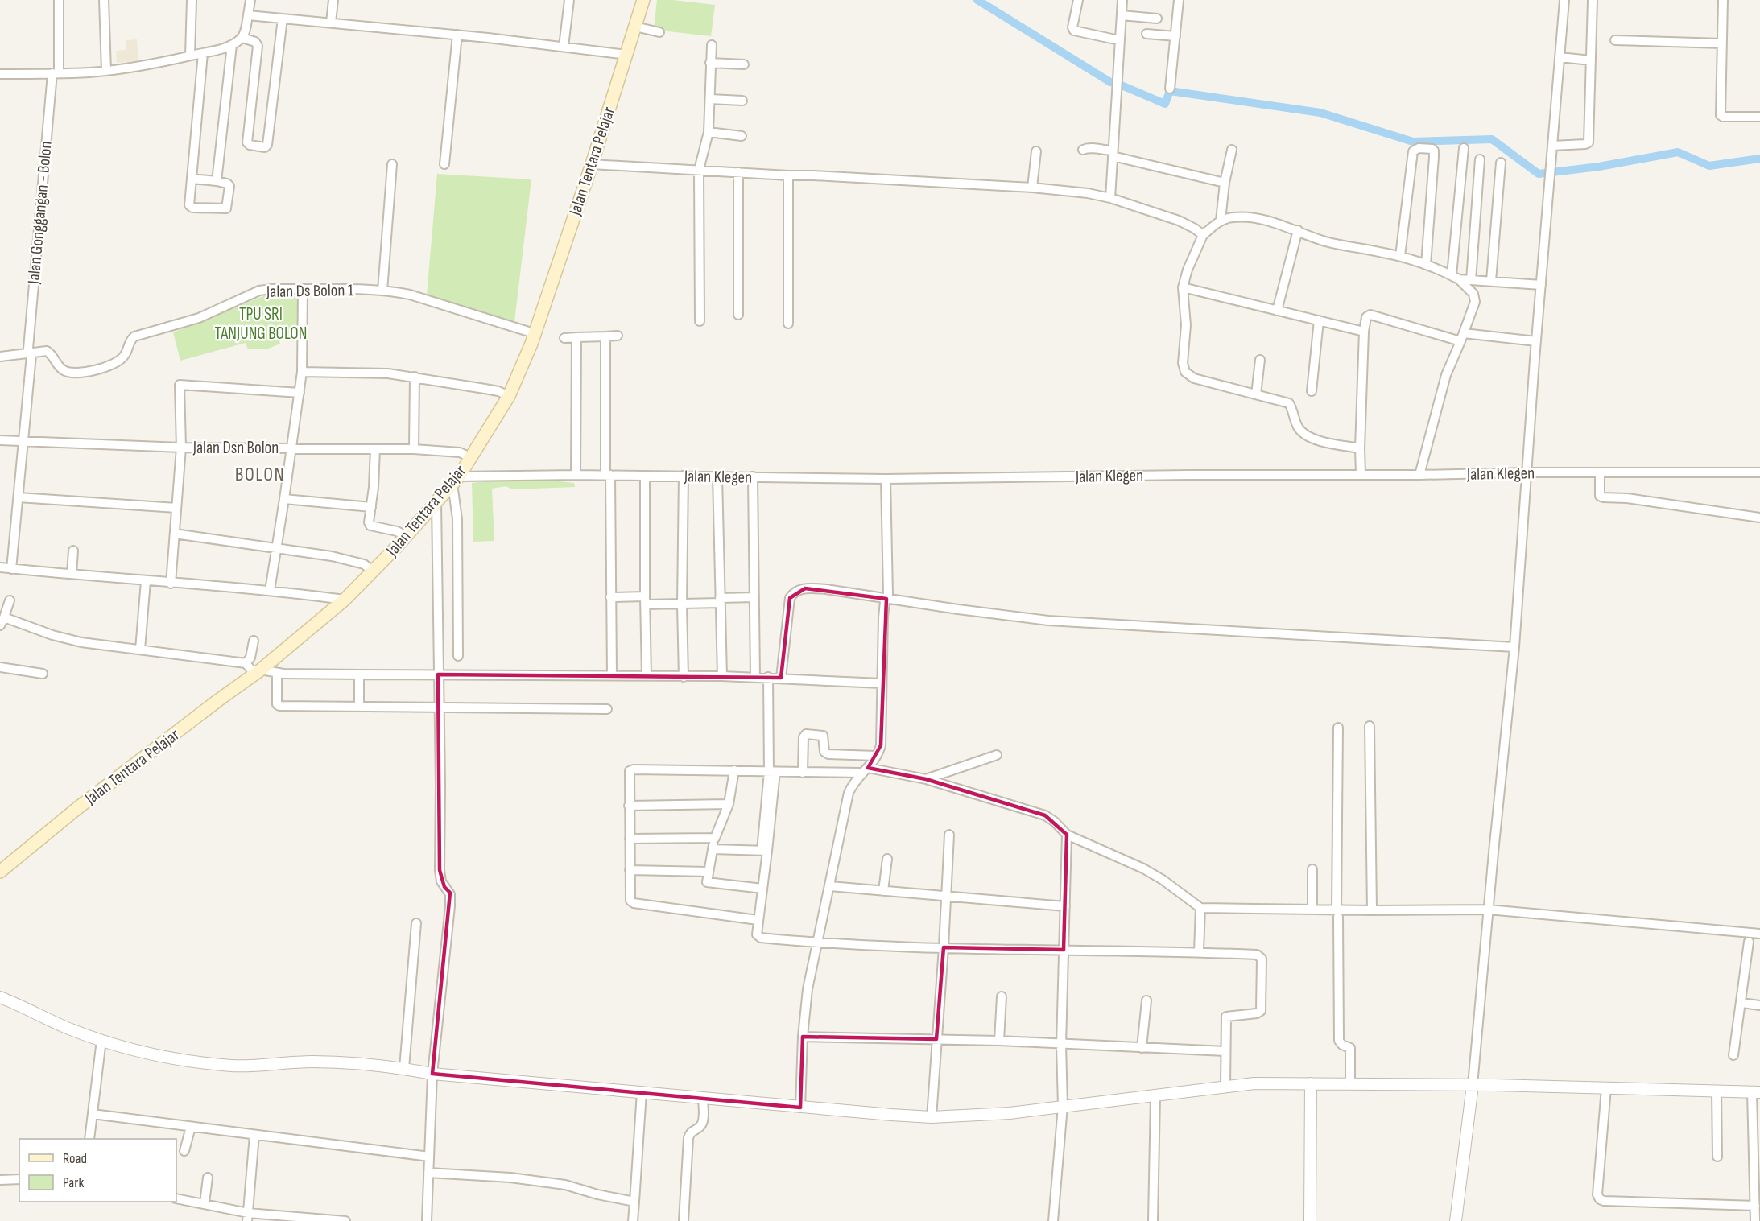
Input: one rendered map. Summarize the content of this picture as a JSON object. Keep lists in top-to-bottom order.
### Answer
{
  "streets": {
    "main road": ["Jalan Tentara Pelajar"],
    "street": [
      "Jalan Gonggangan - Bolon",
      "Jalan Ds Bolon 1",
      "Jalan Dsn Bolon",
      "Jalan Klegen"
    ]
  },
  "crossings": [
    ["Jalan Tentara Pelajar", "Jalan Ds Bolon 1"],
    ["Jalan Tentara Pelajar", "Jalan Dsn Bolon"],
    ["Jalan Tentara Pelajar", "Jalan Klegen"],
    ["Jalan Gonggangan - Bolon", "Jalan Ds Bolon 1"],
    ["Jalan Gonggangan - Bolon", "Jalan Dsn Bolon"]
  ],
  "districts": ["BOLON"],
  "parks": ["TPU SRI TANJUNG BOLON"],
  "legend": ["Road", "Park"]
}
